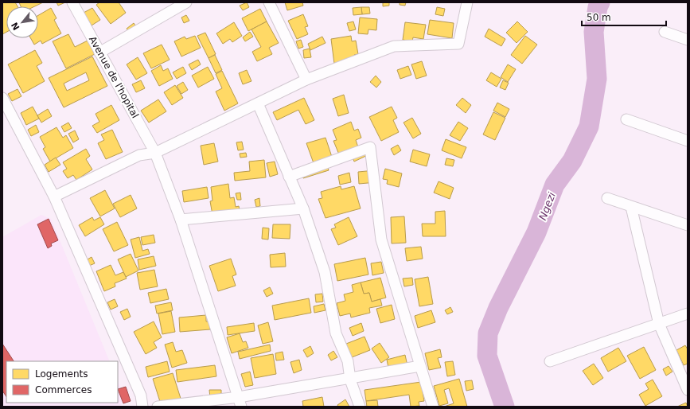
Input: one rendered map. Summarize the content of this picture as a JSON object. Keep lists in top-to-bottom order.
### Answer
{
  "streets": {
    "street": ["Avenue de l'hopital"]
  },
  "water": ["Ngezi"],
  "legend": ["Logements", "Commerces"],
  "scale_bar": "50 m",
  "north": "bottom left"
}
